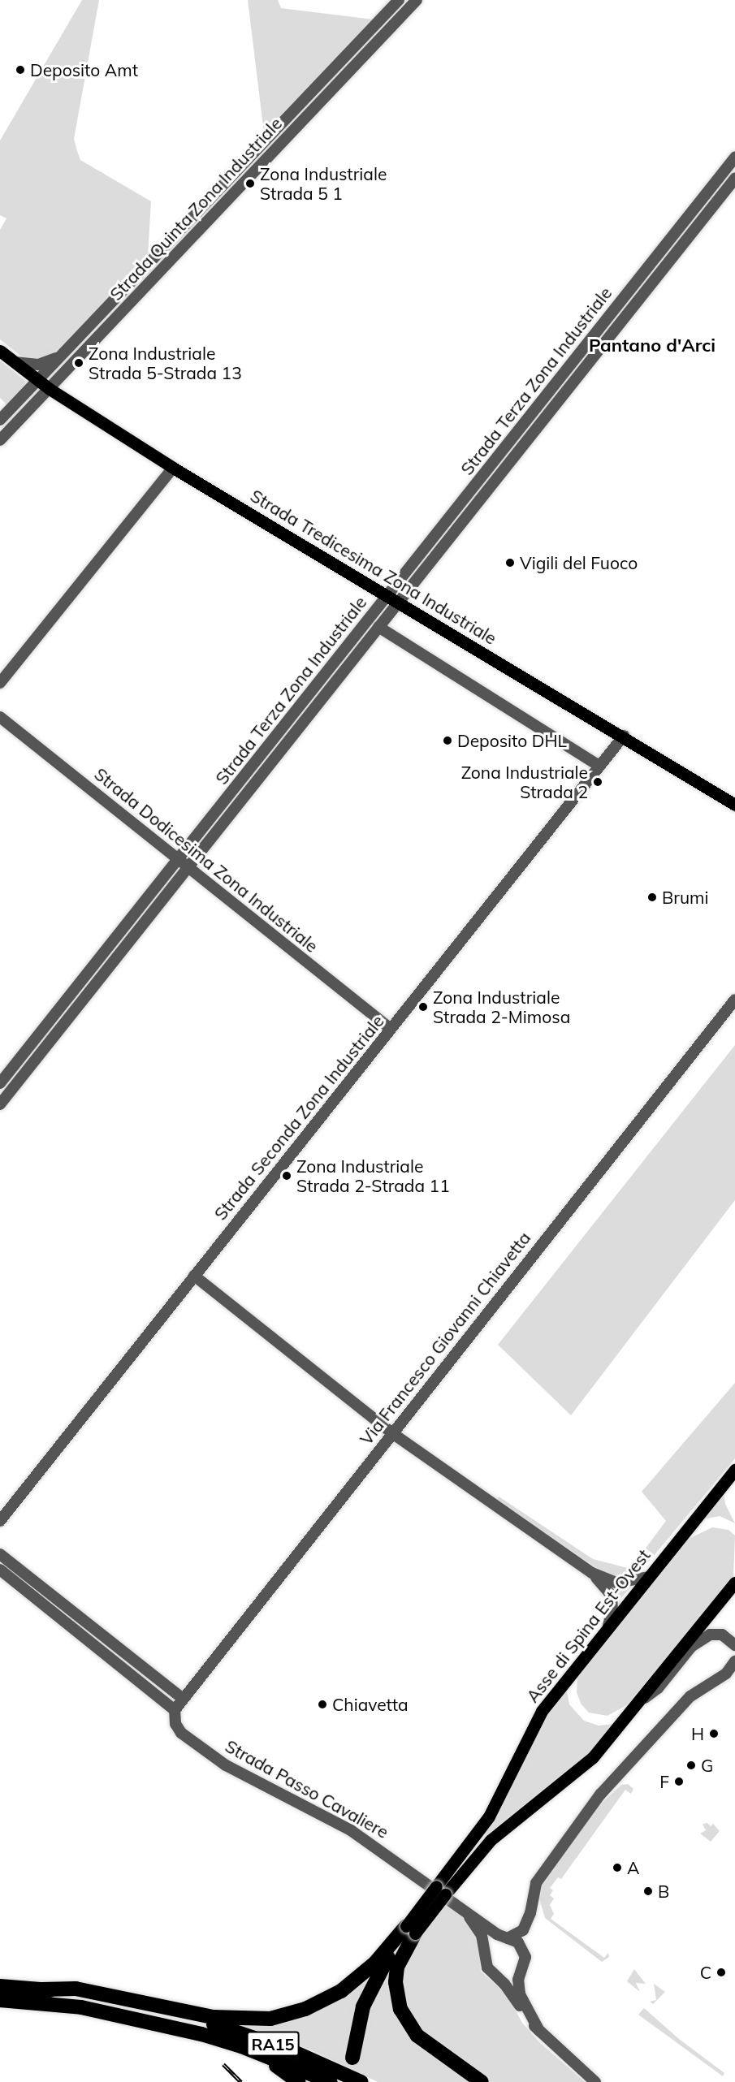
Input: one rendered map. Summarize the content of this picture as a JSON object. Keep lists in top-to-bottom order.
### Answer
{
  "streets": {
    "highway": ["RA15"],
    "main road": ["Strada Tredicesima Zona Industriale", "Asse di Spina Est-Ovest"],
    "street": [
      "Strada Quinta Zona Industriale",
      "Strada Terza Zona Industriale",
      "Strada Dodicesima Zona Industriale",
      "Strada Seconda Zona Industriale",
      "Via Francesco Giovanni Chiavetta",
      "Strada Passo Cavaliere"
    ]
  },
  "crossings": [
    ["Strada Quinta Zona Industriale", "Strada Tredicesima Zona Industriale"],
    ["Strada Terza Zona Industriale", "Strada Tredicesima Zona Industriale"],
    ["Strada Terza Zona Industriale", "Strada Dodicesima Zona Industriale"],
    ["Strada Tredicesima Zona Industriale", "Strada Seconda Zona Industriale"],
    ["Strada Dodicesima Zona Industriale", "Strada Seconda Zona Industriale"],
    ["Via Francesco Giovanni Chiavetta", "Strada Passo Cavaliere"]
  ],
  "districts": ["Pantano d'Arci"],
  "places": [
    "Deposito Amt",
    "Zona Industriale Strada 5 1",
    "Zona Industriale Strada 5-Strada 13",
    "Vigili del Fuoco",
    "Deposito DHL",
    "Zona Industriale Strada 2",
    "Brumi",
    "Zona Industriale Strada 2-Mimosa",
    "Zona Industriale Strada 2-Strada 11",
    "Chiavetta",
    "H",
    "G",
    "F",
    "A",
    "B",
    "C"
  ]
}
